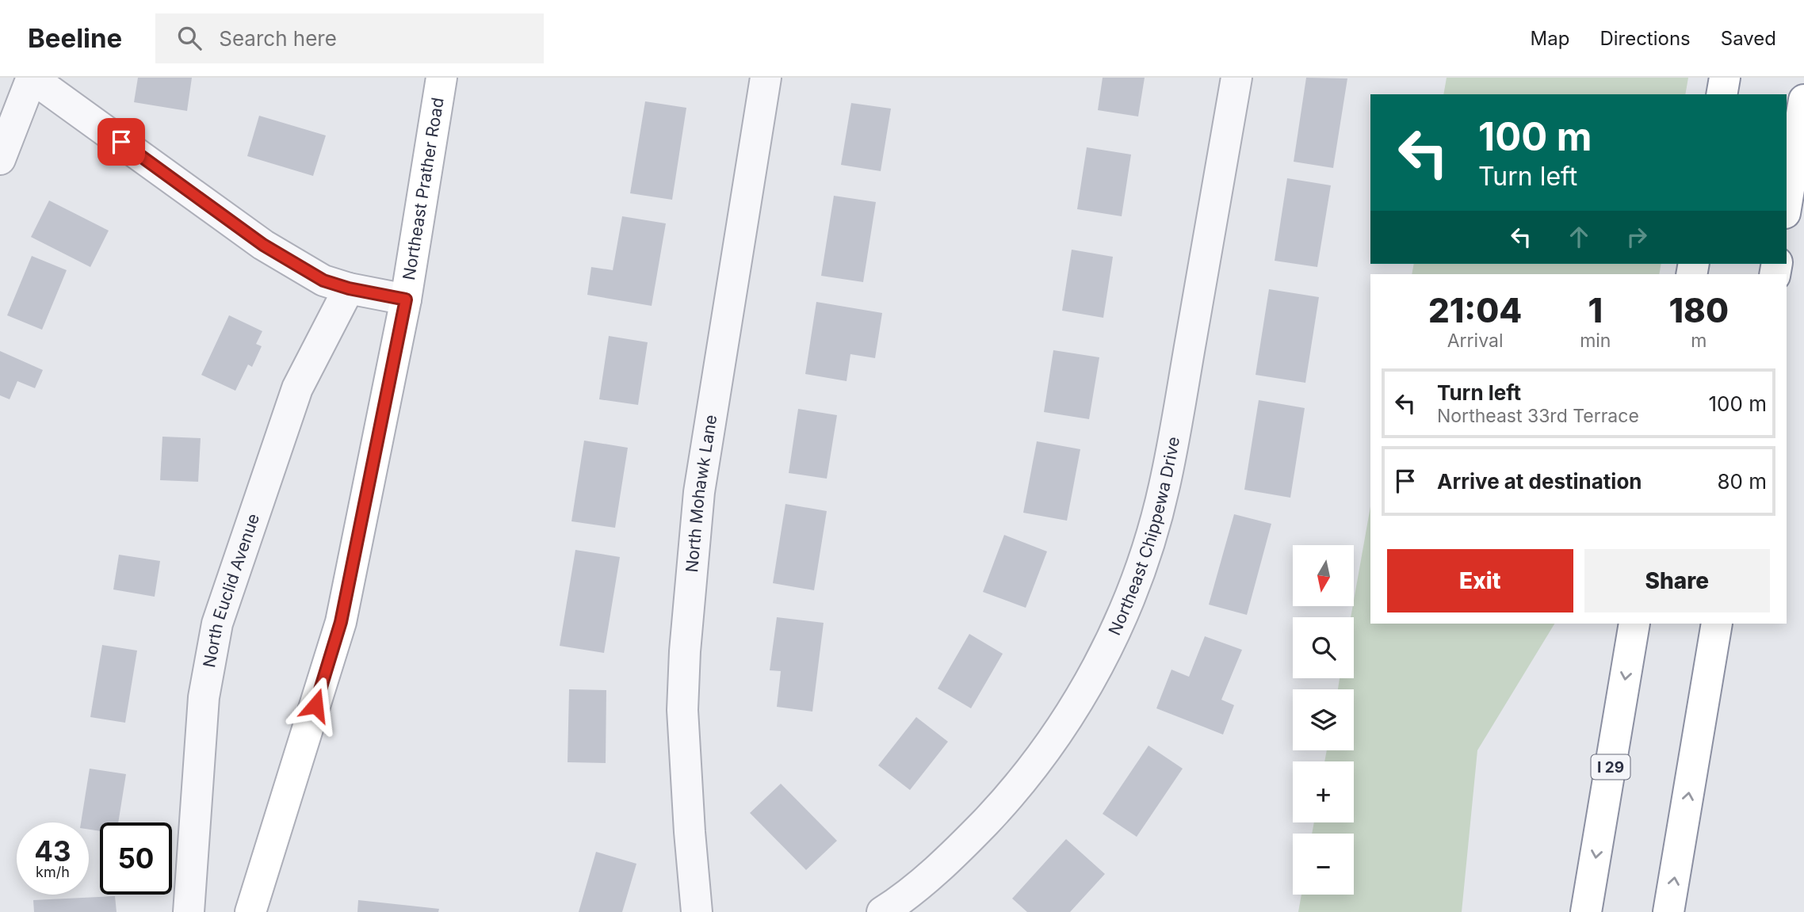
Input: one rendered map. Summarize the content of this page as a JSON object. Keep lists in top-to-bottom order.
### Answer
{
  "streets": {
    "main road": ["Northeast Prather Road", "I 29"],
    "street": ["North Mohawk Lane", "Northeast Chippewa Drive", "North Euclid Avenue"]
  },
  "north": "bottom",
  "page": {
    "header": "Beeline",
    "search": "Search here",
    "nav": ["Map", "Directions", "Saved"],
    "turn": ["100 m", "Turn left"],
    "eta": [
      "21:04",
      "Arrival",
      "1",
      "min",
      "180",
      "m"
    ],
    "list": [
      {
        "name": "Turn left",
        "note": "Northeast 33rd Terrace",
        "value": "100 m"
      },
      {
        "name": "Arrive at destination",
        "value": "80 m"
      }
    ],
    "buttons": ["Exit", "Share"],
    "map_buttons": ["+", "−"],
    "speed": "43 km/h",
    "limit": "50"
  }
}
